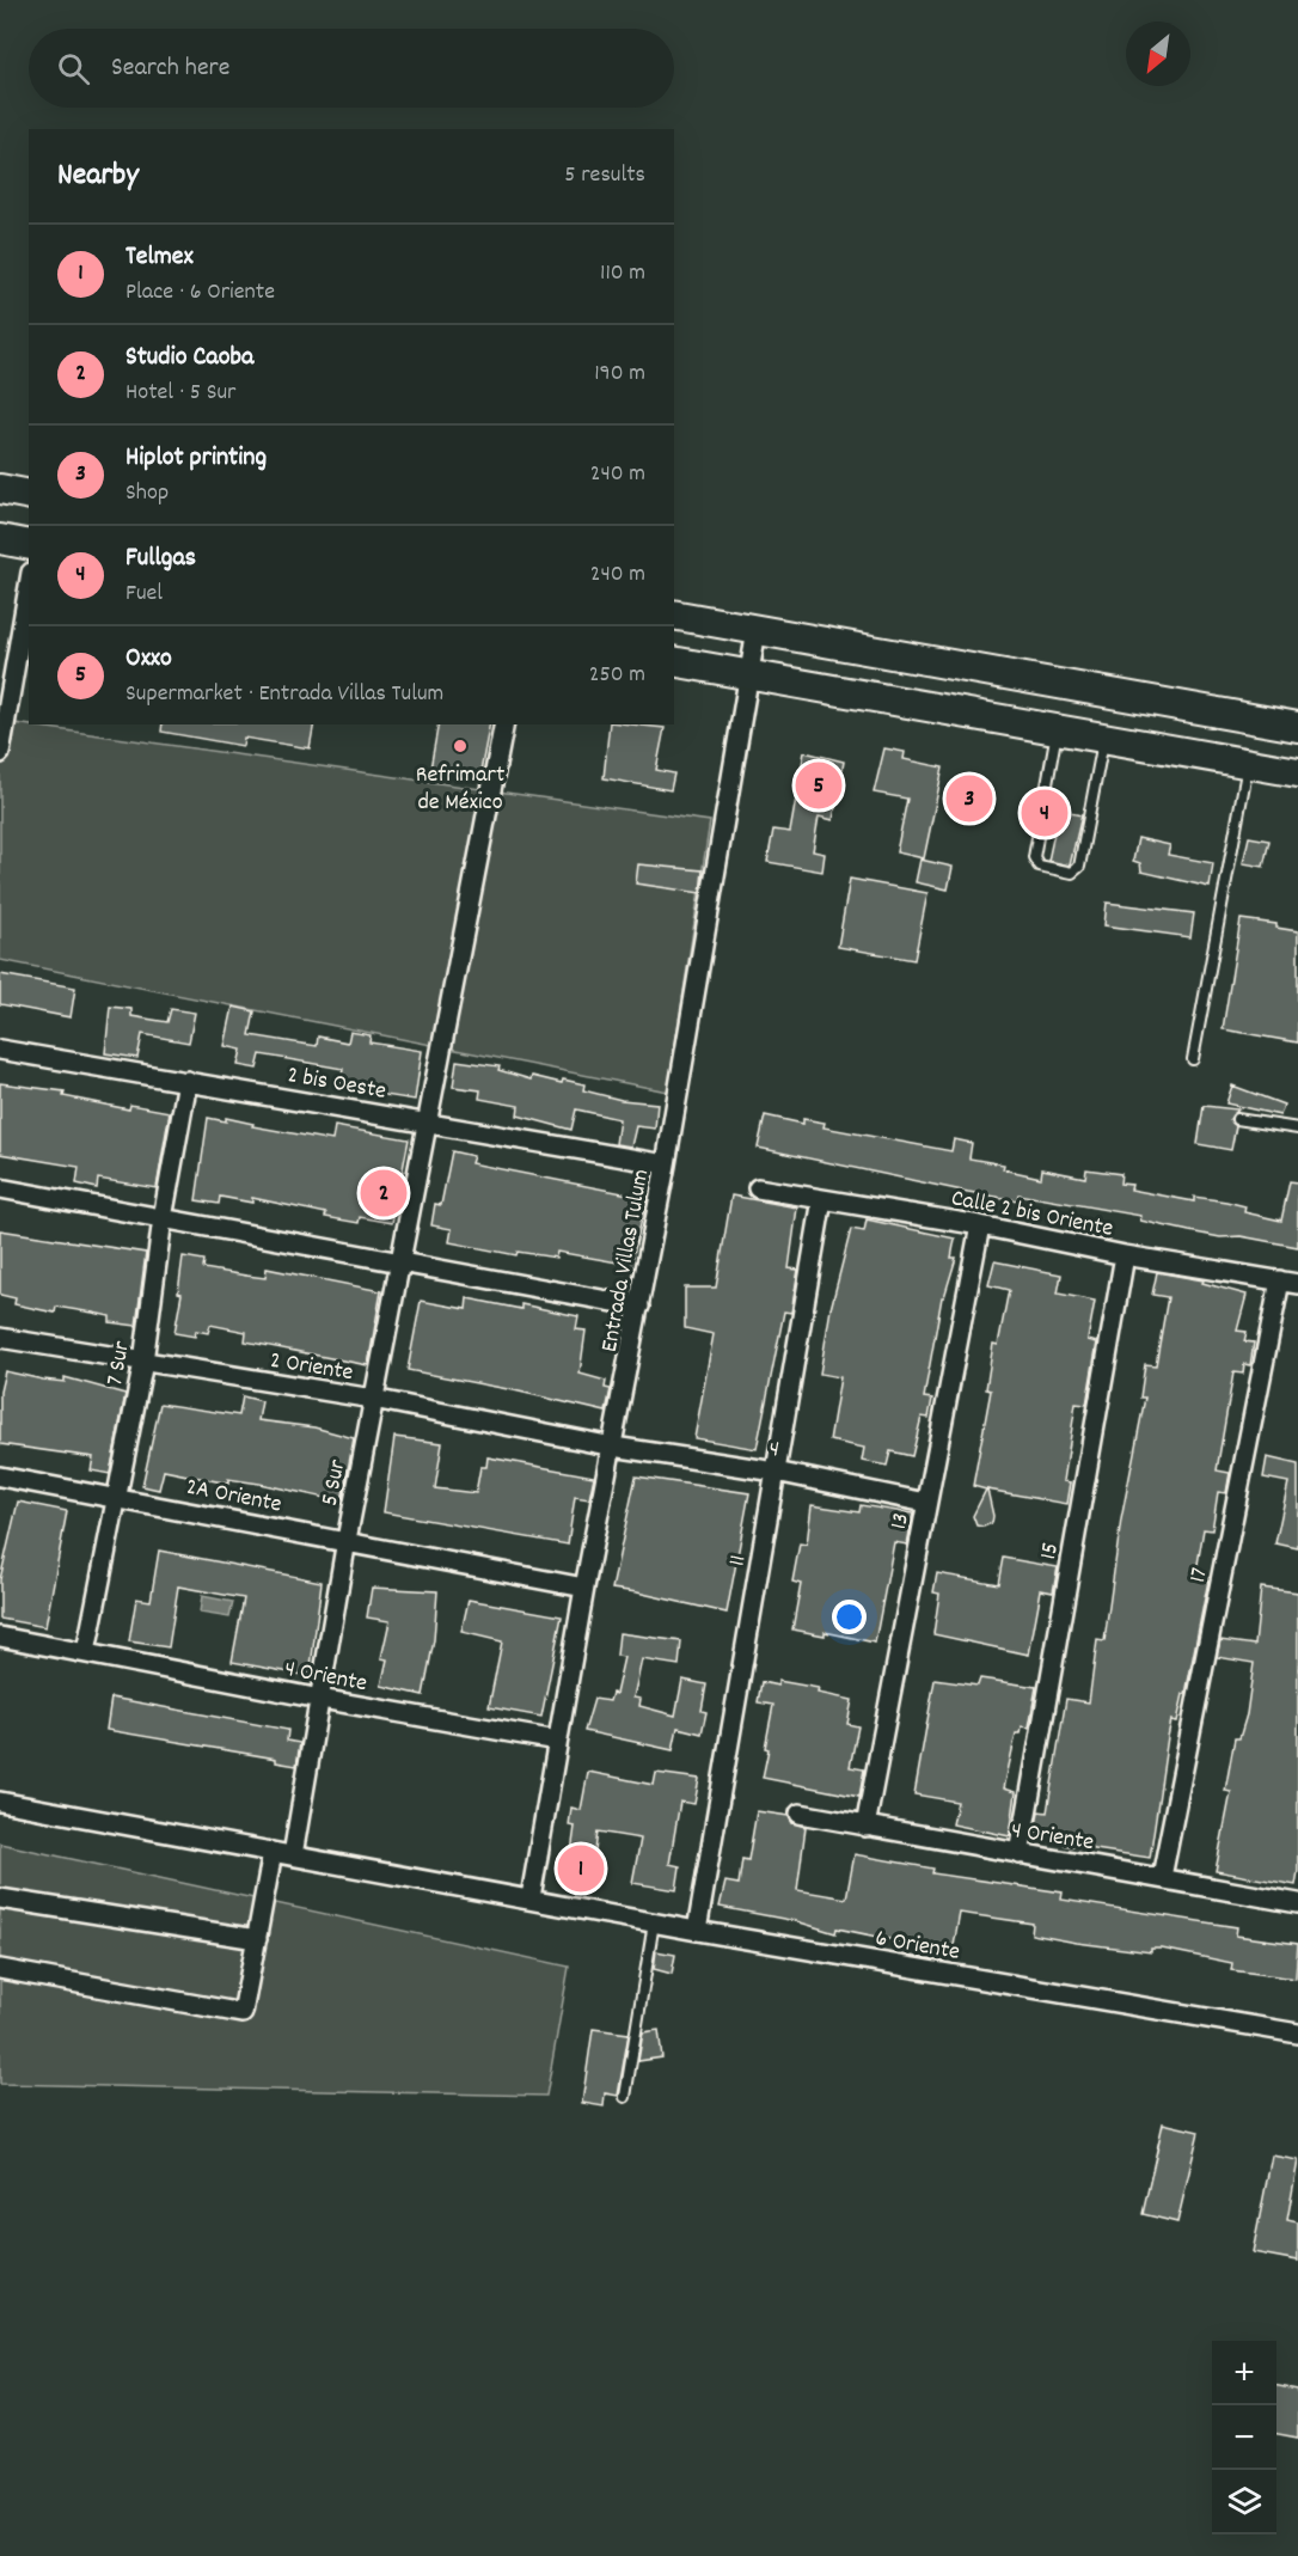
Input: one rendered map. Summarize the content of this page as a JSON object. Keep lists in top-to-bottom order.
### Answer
{
  "streets": {
    "street": [
      "2 bis Oeste",
      "Calle 2 bis Oriente",
      "Entrada Villas Tulum",
      "7 Sur",
      "2 Oriente",
      "4",
      "5 Sur",
      "2A Oriente",
      "13",
      "15",
      "11",
      "17",
      "4 Oriente",
      "6 Oriente"
    ]
  },
  "crossings": [
    ["2 bis Oeste", "Entrada Villas Tulum"],
    ["2 bis Oeste", "7 Sur"],
    ["2 bis Oeste", "5 Sur"],
    ["Calle 2 bis Oriente", "13"],
    ["Calle 2 bis Oriente", "15"],
    ["Calle 2 bis Oriente", "11"],
    ["Calle 2 bis Oriente", "17"],
    ["Entrada Villas Tulum", "2 Oriente"],
    ["Entrada Villas Tulum", "4"],
    ["Entrada Villas Tulum", "2A Oriente"],
    ["Entrada Villas Tulum", "4 Oriente"],
    ["Entrada Villas Tulum", "6 Oriente"],
    ["7 Sur", "2 Oriente"],
    ["7 Sur", "2A Oriente"],
    ["7 Sur", "4 Oriente"],
    ["2 Oriente", "4"],
    ["2 Oriente", "5 Sur"],
    ["4", "13"],
    ["4", "11"],
    ["5 Sur", "2A Oriente"],
    ["5 Sur", "4 Oriente"],
    ["5 Sur", "6 Oriente"],
    ["13", "4 Oriente"],
    ["15", "4 Oriente"],
    ["11", "6 Oriente"],
    ["17", "4 Oriente"]
  ],
  "places": ["Refrimart de México"],
  "north": "bottom left",
  "page": {
    "search": "Search here",
    "heading": ["Nearby", "5 results"],
    "list": [
      {
        "mark": "1",
        "name": "Telmex",
        "note": "Place · 6 Oriente",
        "value": "110 m"
      },
      {
        "mark": "2",
        "name": "Studio Caoba",
        "note": "Hotel · 5 Sur",
        "value": "190 m"
      },
      {
        "mark": "3",
        "name": "Hiplot printing",
        "note": "Shop",
        "value": "240 m"
      },
      {
        "mark": "4",
        "name": "Fullgas",
        "note": "Fuel",
        "value": "240 m"
      },
      {
        "mark": "5",
        "name": "Oxxo",
        "note": "Supermarket · Entrada Villas Tulum",
        "value": "250 m"
      }
    ],
    "pins": [
      "5",
      "3",
      "4",
      "2",
      "1"
    ],
    "map_buttons": ["+", "−"]
  }
}
